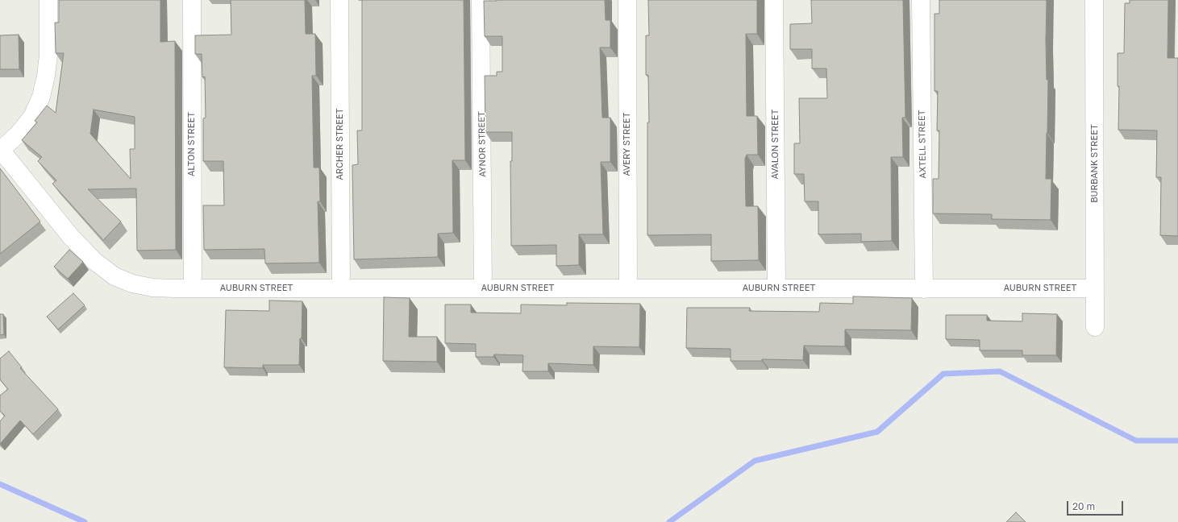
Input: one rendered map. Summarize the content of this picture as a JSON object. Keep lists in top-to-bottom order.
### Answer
{
  "streets": {
    "street": [
      "ALTON STREET",
      "ARCHER STREET",
      "AYNOR STREET",
      "AVERY STREET",
      "AVALON STREET",
      "AXTELL STREET",
      "BURBANK STREET",
      "AUBURN STREET"
    ]
  },
  "crossings": [
    ["ALTON STREET", "AUBURN STREET"],
    ["ARCHER STREET", "AUBURN STREET"],
    ["AYNOR STREET", "AUBURN STREET"],
    ["AVERY STREET", "AUBURN STREET"],
    ["AVALON STREET", "AUBURN STREET"],
    ["AXTELL STREET", "AUBURN STREET"],
    ["BURBANK STREET", "AUBURN STREET"]
  ],
  "scale_bar": "20 m"
}
